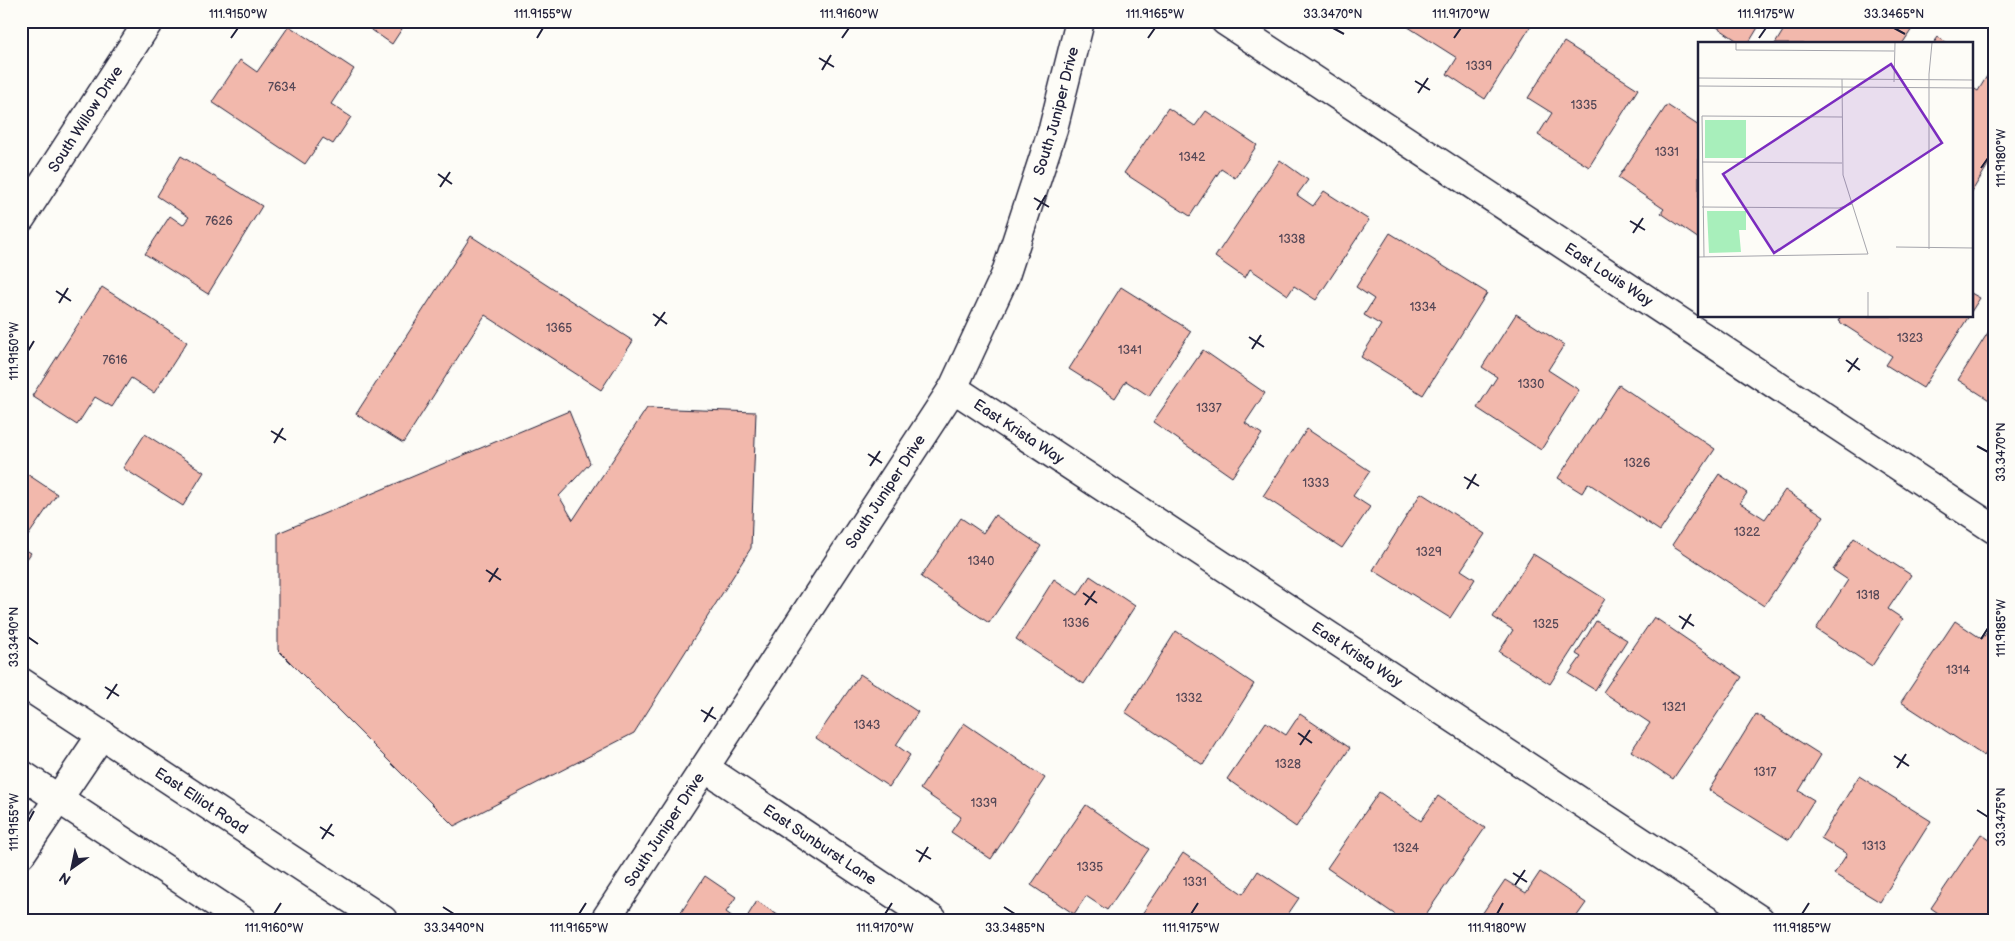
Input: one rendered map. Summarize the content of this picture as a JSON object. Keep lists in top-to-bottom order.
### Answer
{
  "streets": {
    "street": [
      "South Juniper Drive",
      "South Willow Drive",
      "East Louis Way",
      "East Krista Way",
      "East Elliot Road",
      "East Sunburst Lane"
    ]
  },
  "crossings": [
    ["South Juniper Drive", "East Krista Way"],
    ["South Juniper Drive", "East Sunburst Lane"]
  ],
  "house_numbers": [
    "1339",
    "7634",
    "1335",
    "1331",
    "1342",
    "7626",
    "1338",
    "1334",
    "1365",
    "1323",
    "1341",
    "7616",
    "1330",
    "1337",
    "1326",
    "1333",
    "1322",
    "1329",
    "1340",
    "1318",
    "1336",
    "1325",
    "1314",
    "1332",
    "1321",
    "1343",
    "1328",
    "1317",
    "1339",
    "1313",
    "1324",
    "1335",
    "1331"
  ],
  "north": "bottom left",
  "coordinates": [
    "111.9150°W",
    "111.9155°W",
    "111.9160°W",
    "111.9165°W",
    "33.3470°N",
    "111.9170°W",
    "111.9175°W",
    "33.3465°N",
    "111.9180°W",
    "111.9185°W",
    "33.3490°N",
    "33.3475°N",
    "33.3485°N"
  ]
}
